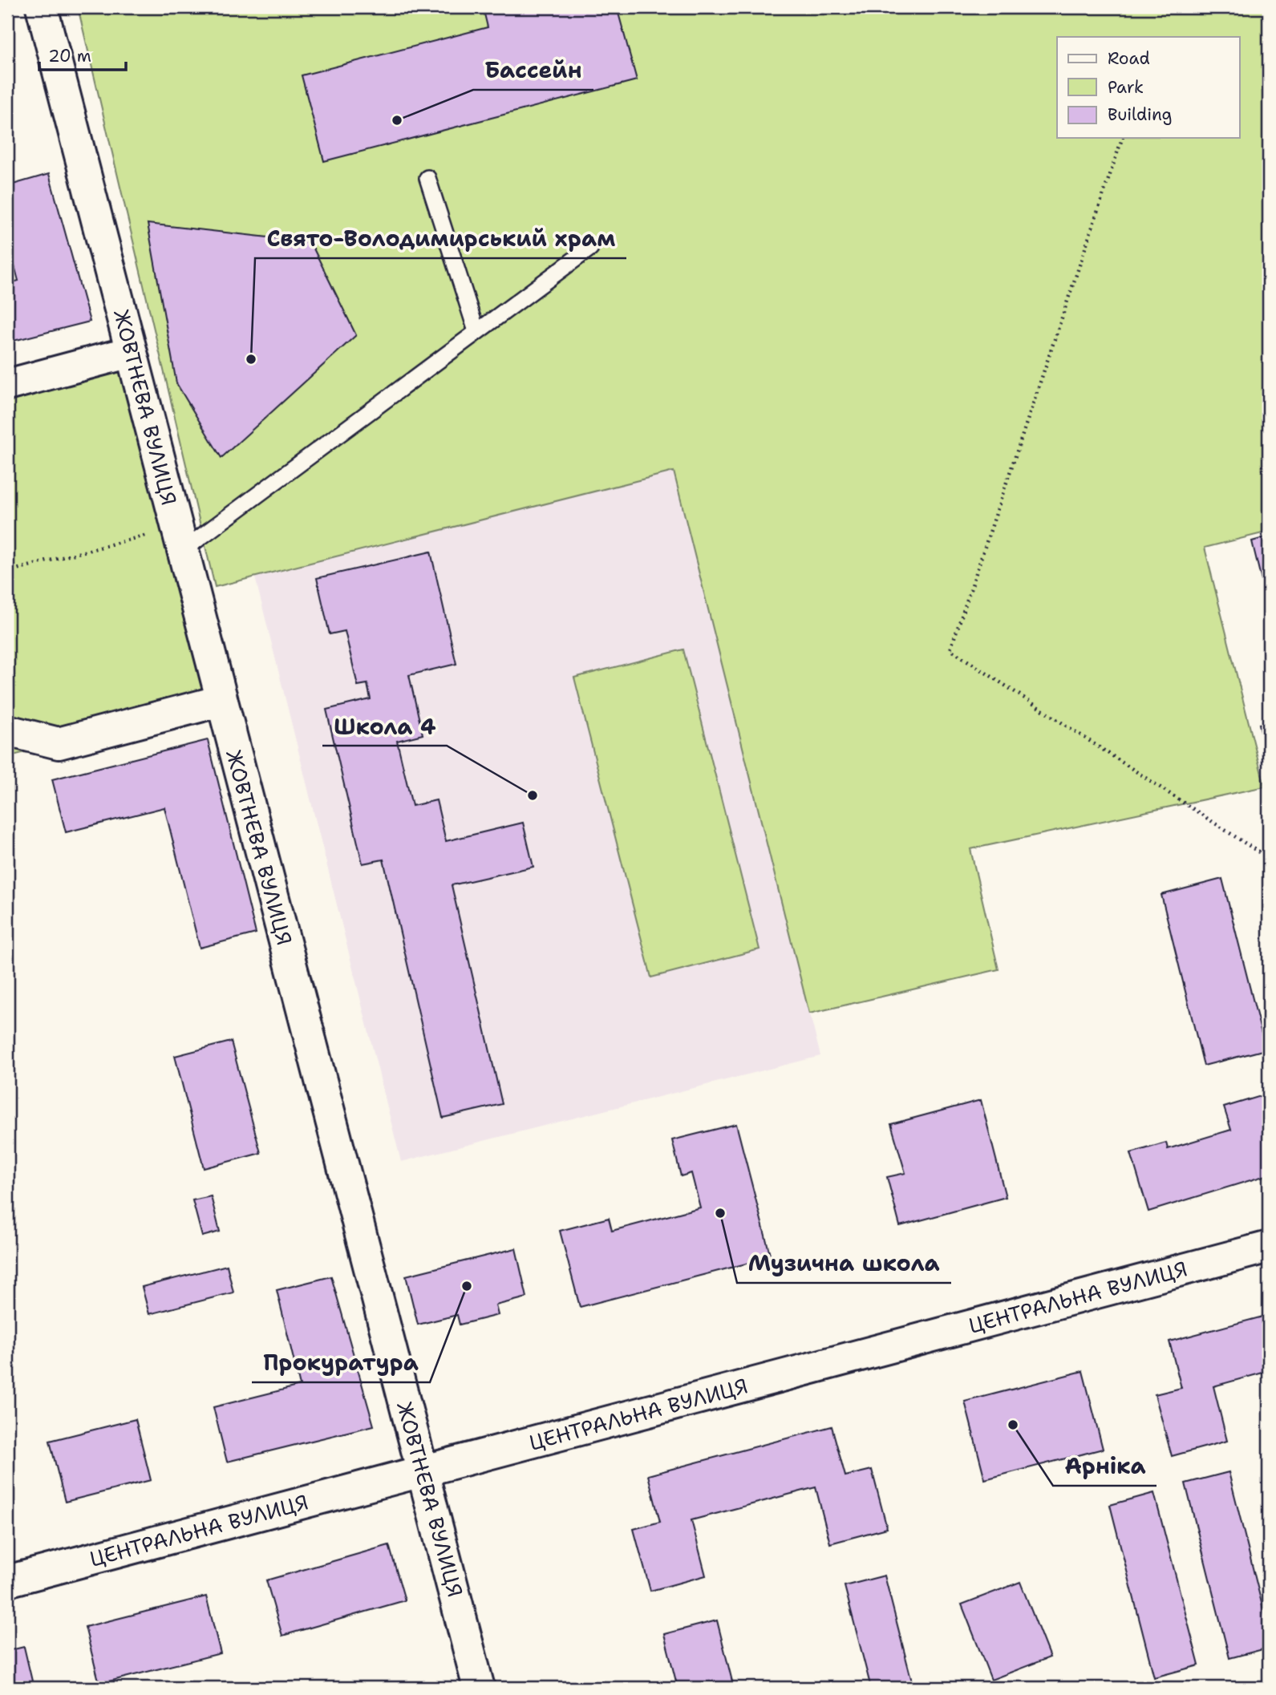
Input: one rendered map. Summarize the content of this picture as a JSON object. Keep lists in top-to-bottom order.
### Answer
{
  "streets": {
    "street": ["ЖОВТНЕВА ВУЛИЦЯ", "ЦЕНТРАЛЬНА ВУЛИЦЯ"]
  },
  "crossings": [
    ["ЖОВТНЕВА ВУЛИЦЯ", "ЦЕНТРАЛЬНА ВУЛИЦЯ"]
  ],
  "places": [
    "Бассейн",
    "Свято-Володимирський храм",
    "Школа 4",
    "Музична школа",
    "Прокуратура",
    "Арніка"
  ],
  "legend": ["Road", "Park", "Building"],
  "scale_bar": "20 m"
}
